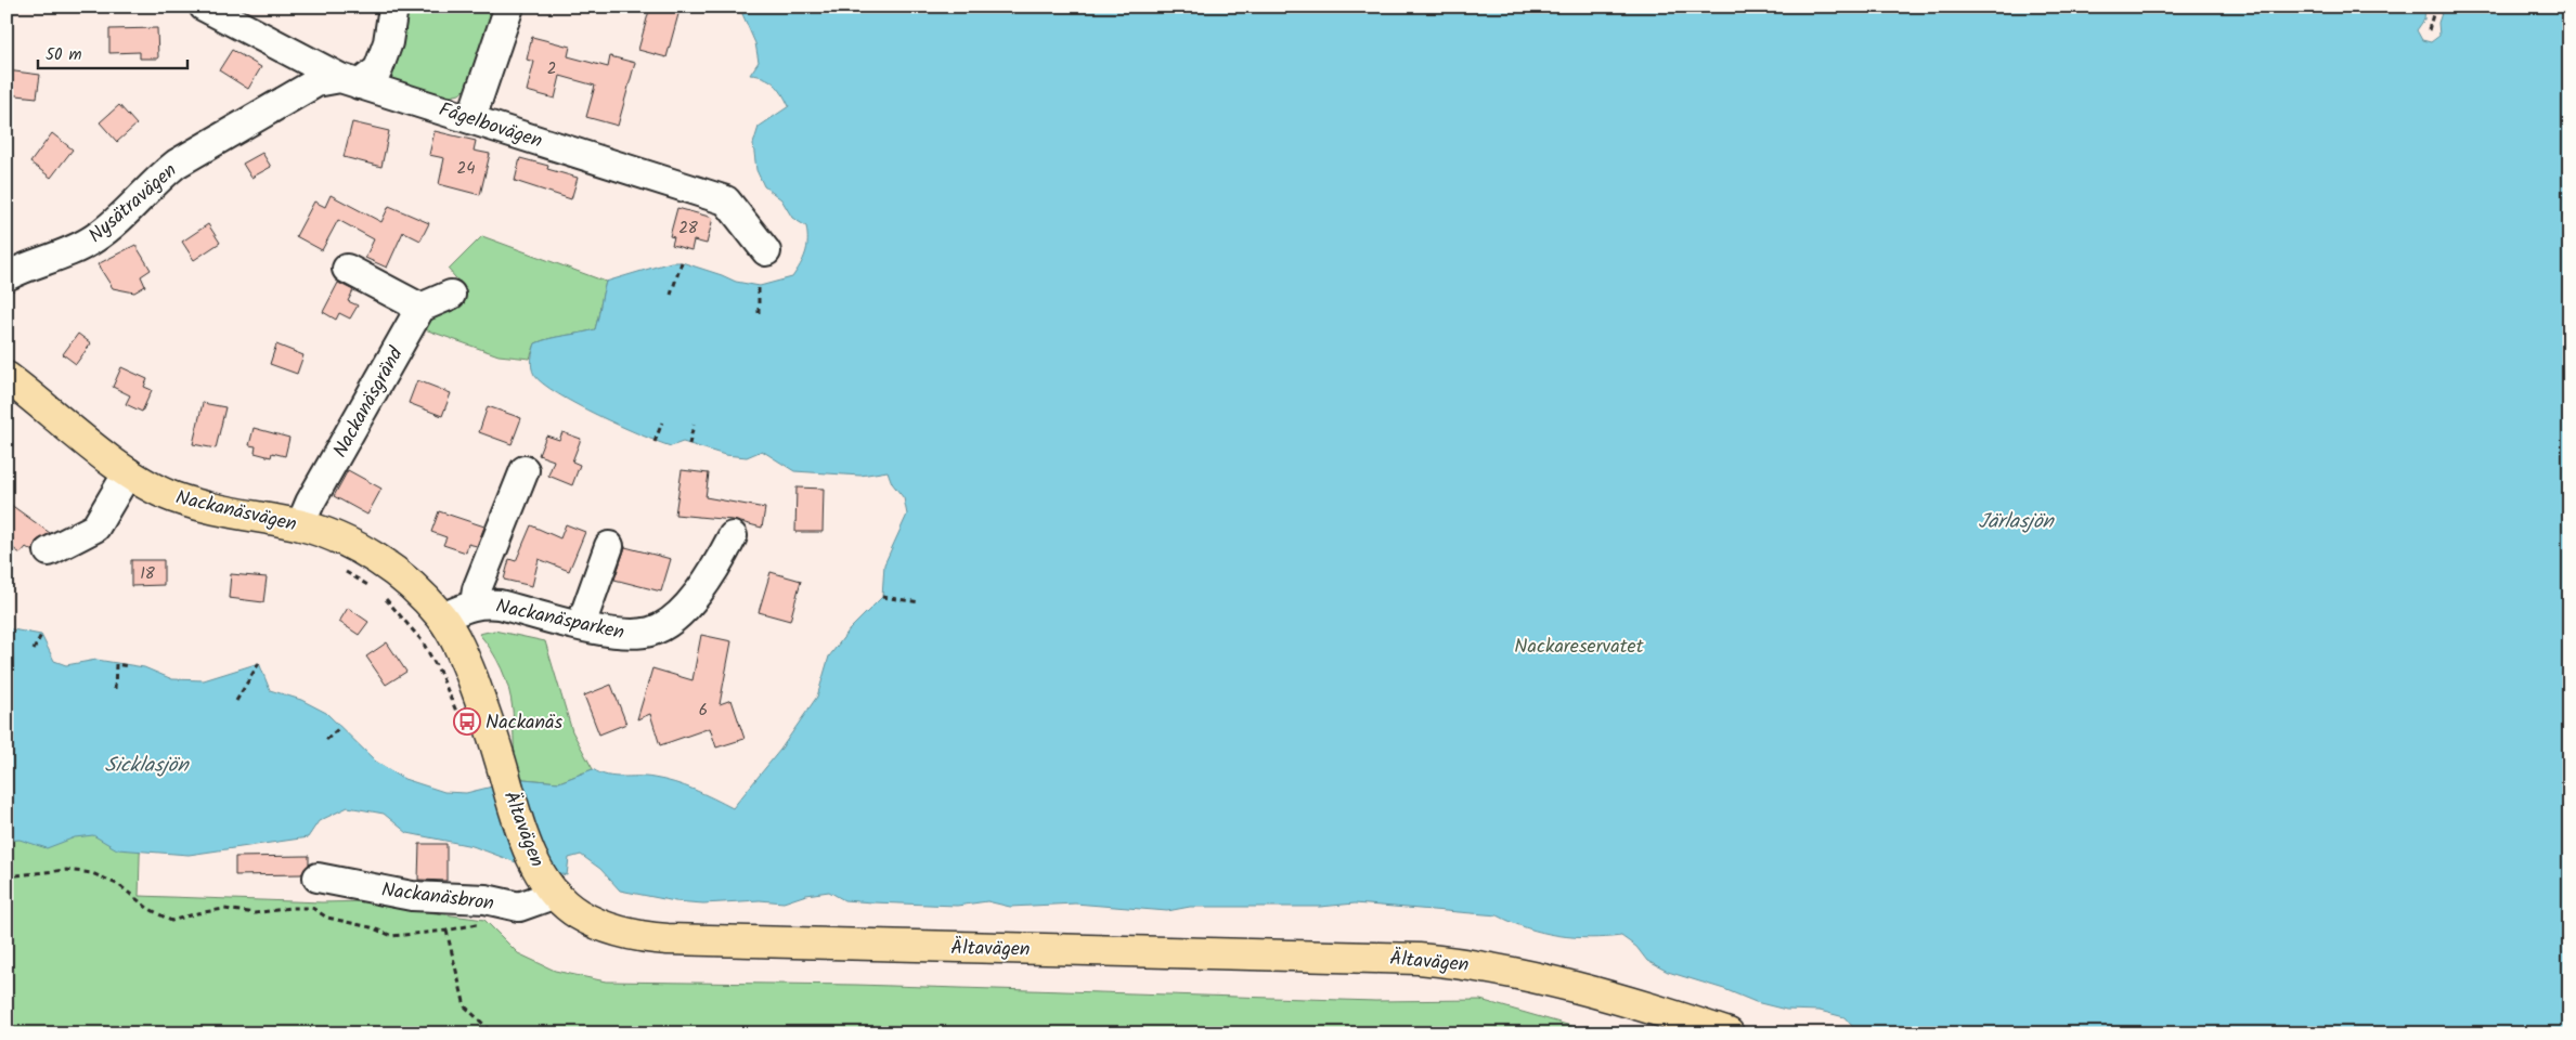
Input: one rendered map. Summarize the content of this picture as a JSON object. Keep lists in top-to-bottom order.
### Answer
{
  "streets": {
    "main road": ["Nackanäsvägen", "Ältavägen"],
    "street": [
      "Fågelbovägen",
      "Nysätravägen",
      "Nackanäsgränd",
      "Nackanäsparken",
      "Nackanäsbron"
    ]
  },
  "crossings": [
    ["Fågelbovägen", "Nysätravägen"],
    ["Nackanäsgränd", "Nackanäsvägen"],
    ["Nackanäsvägen", "Nackanäsparken"],
    ["Nackanäsvägen", "Ältavägen"],
    ["Nackanäsparken", "Ältavägen"],
    ["Ältavägen", "Nackanäsbron"]
  ],
  "water": ["Järlasjön", "Sicklasjön"],
  "parks": ["Nackareservatet"],
  "places": {
    "bus stop": ["Nackanäs"]
  },
  "house_numbers": [
    "2",
    "24",
    "28",
    "18",
    "6"
  ],
  "scale_bar": "50 m"
}
